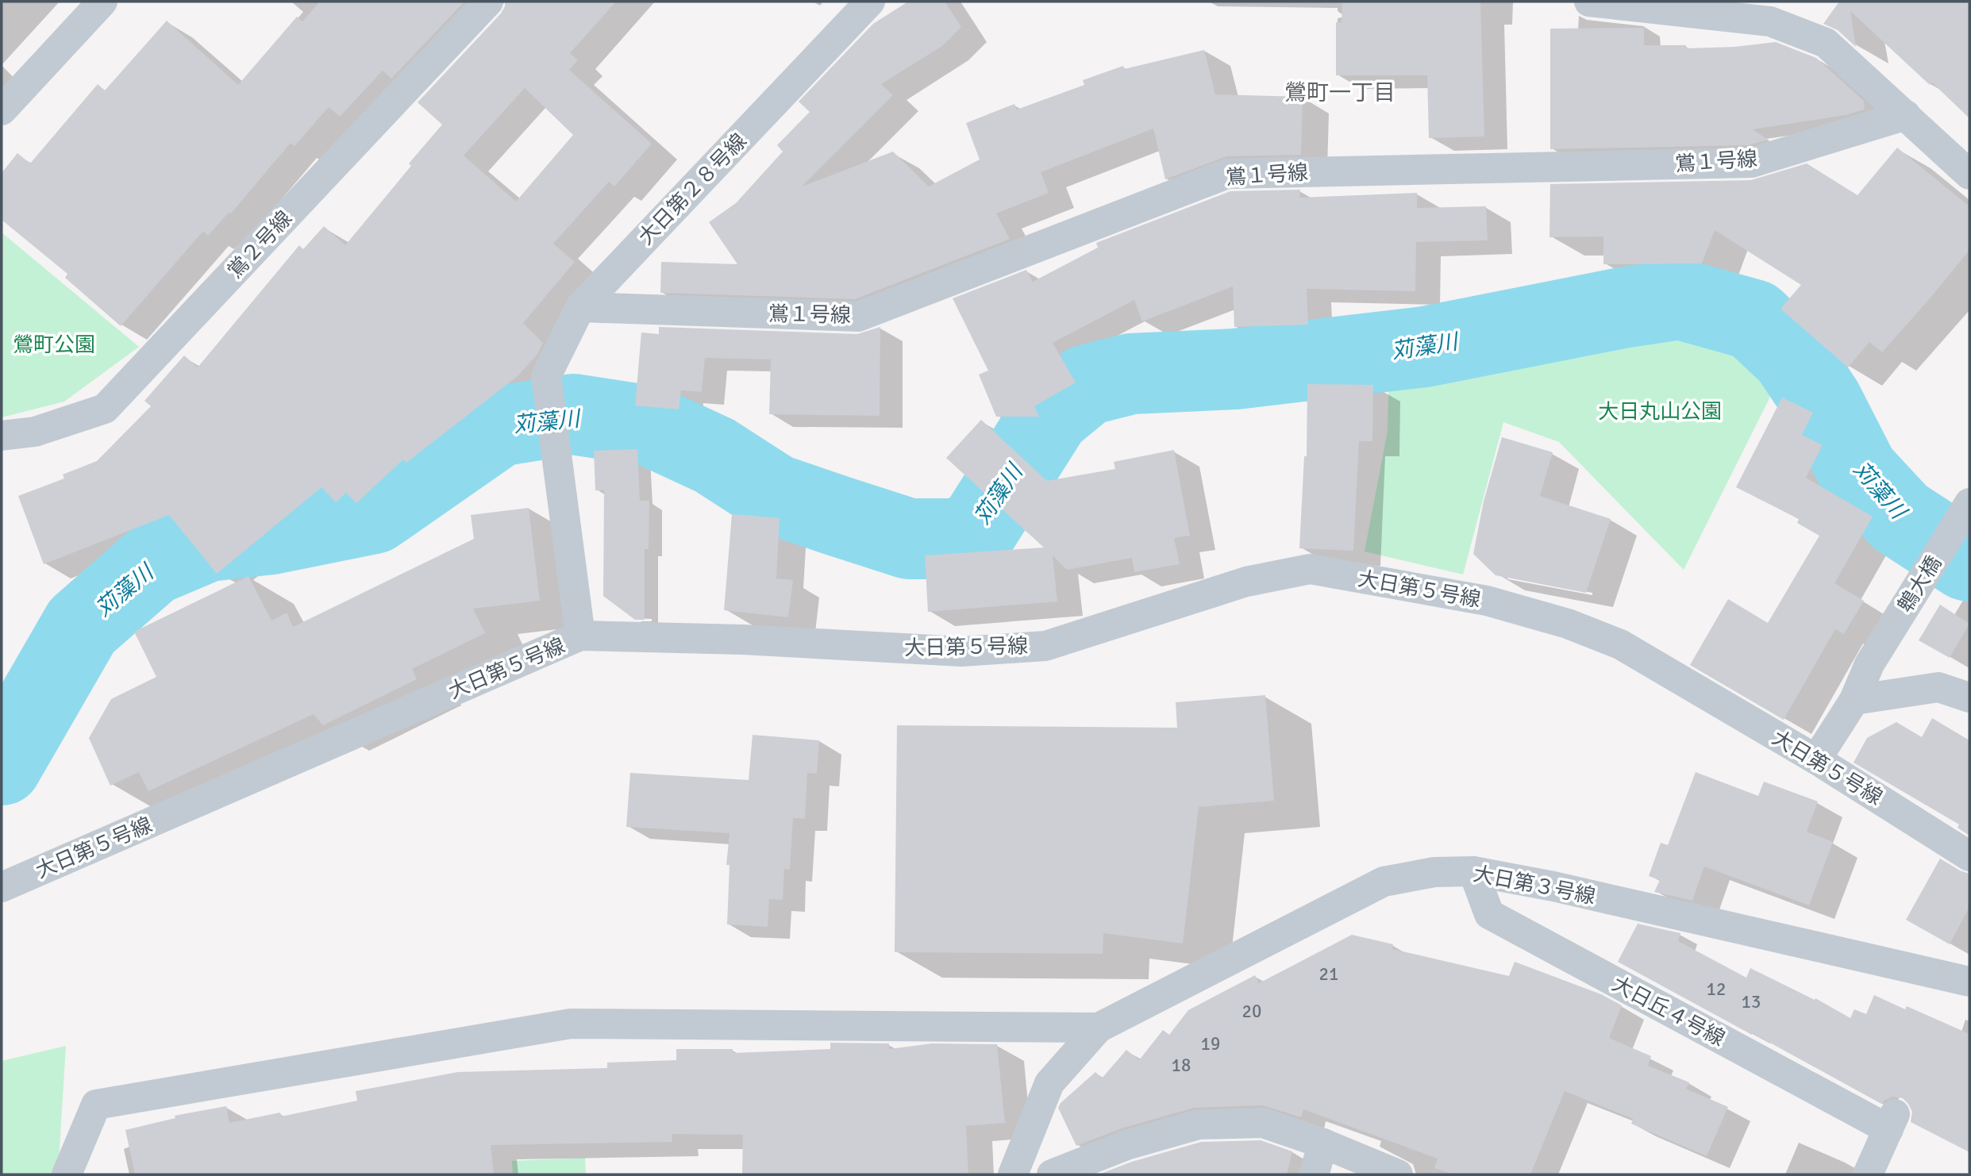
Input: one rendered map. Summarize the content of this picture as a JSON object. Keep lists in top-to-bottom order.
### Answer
{
  "streets": {
    "street": [
      "鴬１号線",
      "大日第２８号線",
      "鴬２号線",
      "鵯大橋",
      "大日第５号線",
      "大日第３号線",
      "大日丘４号線"
    ]
  },
  "crossings": [
    ["鴬１号線", "大日第２８号線"],
    ["大日第２８号線", "大日第５号線"],
    ["鵯大橋", "大日第５号線"],
    ["大日第３号線", "大日丘４号線"]
  ],
  "districts": ["鶯町一丁目"],
  "water": ["苅藻川"],
  "parks": ["鶯町公園", "大日丸山公園"],
  "house_numbers": [
    "21",
    "12",
    "13",
    "20",
    "19",
    "18"
  ]
}
